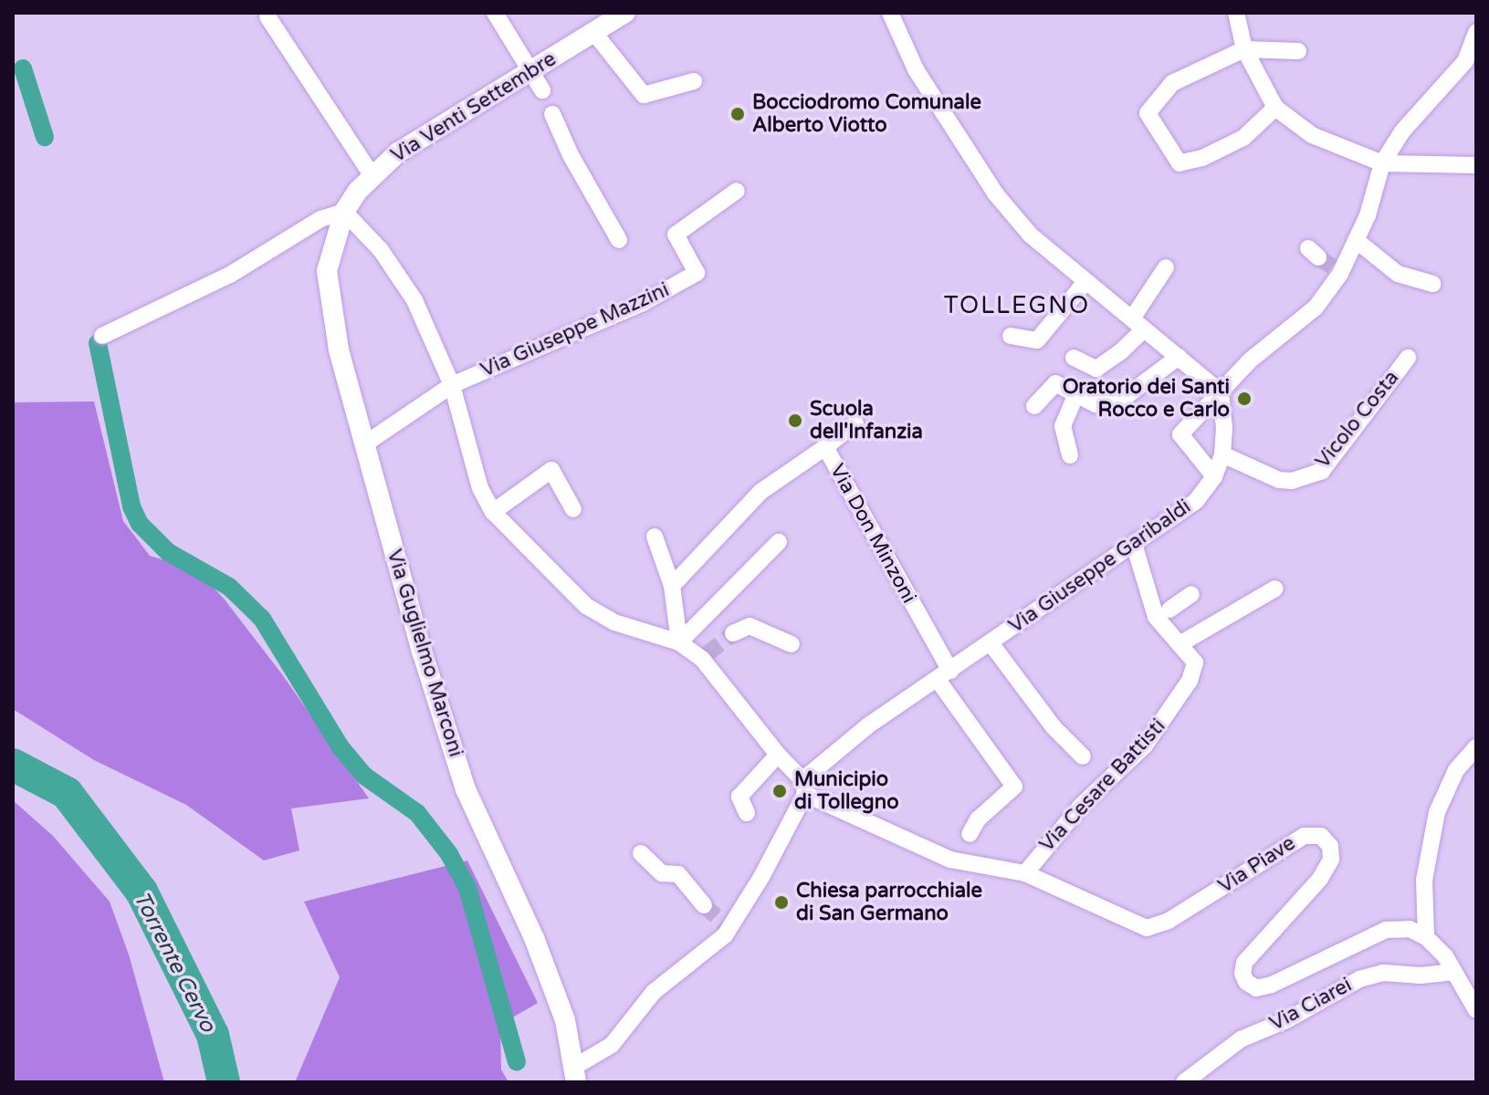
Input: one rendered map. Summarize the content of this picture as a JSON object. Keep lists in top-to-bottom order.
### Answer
{
  "streets": {
    "street": [
      "Via Venti Settembre",
      "Via Giuseppe Mazzini",
      "Vicolo Costa",
      "Via Don Minzoni",
      "Via Giuseppe Garibaldi",
      "Via Guglielmo Marconi",
      "Via Cesare Battisti",
      "Via Piave",
      "Via Ciarei"
    ]
  },
  "crossings": [
    ["Via Venti Settembre", "Via Guglielmo Marconi"],
    ["Via Giuseppe Mazzini", "Via Guglielmo Marconi"],
    ["Vicolo Costa", "Via Giuseppe Garibaldi"],
    ["Via Don Minzoni", "Via Giuseppe Garibaldi"],
    ["Via Giuseppe Garibaldi", "Via Guglielmo Marconi"],
    ["Via Giuseppe Garibaldi", "Via Cesare Battisti"],
    ["Via Giuseppe Garibaldi", "Via Piave"],
    ["Via Cesare Battisti", "Via Piave"]
  ],
  "districts": ["TOLLEGNO"],
  "water": ["Torrente Cervo"],
  "places": [
    "Bocciodromo Comunale Alberto Viotto",
    "Oratorio dei Santi Rocco e Carlo",
    "Scuola dell'Infanzia",
    "Municipio di Tollegno",
    "Chiesa parrocchiale di San Germano"
  ]
}
